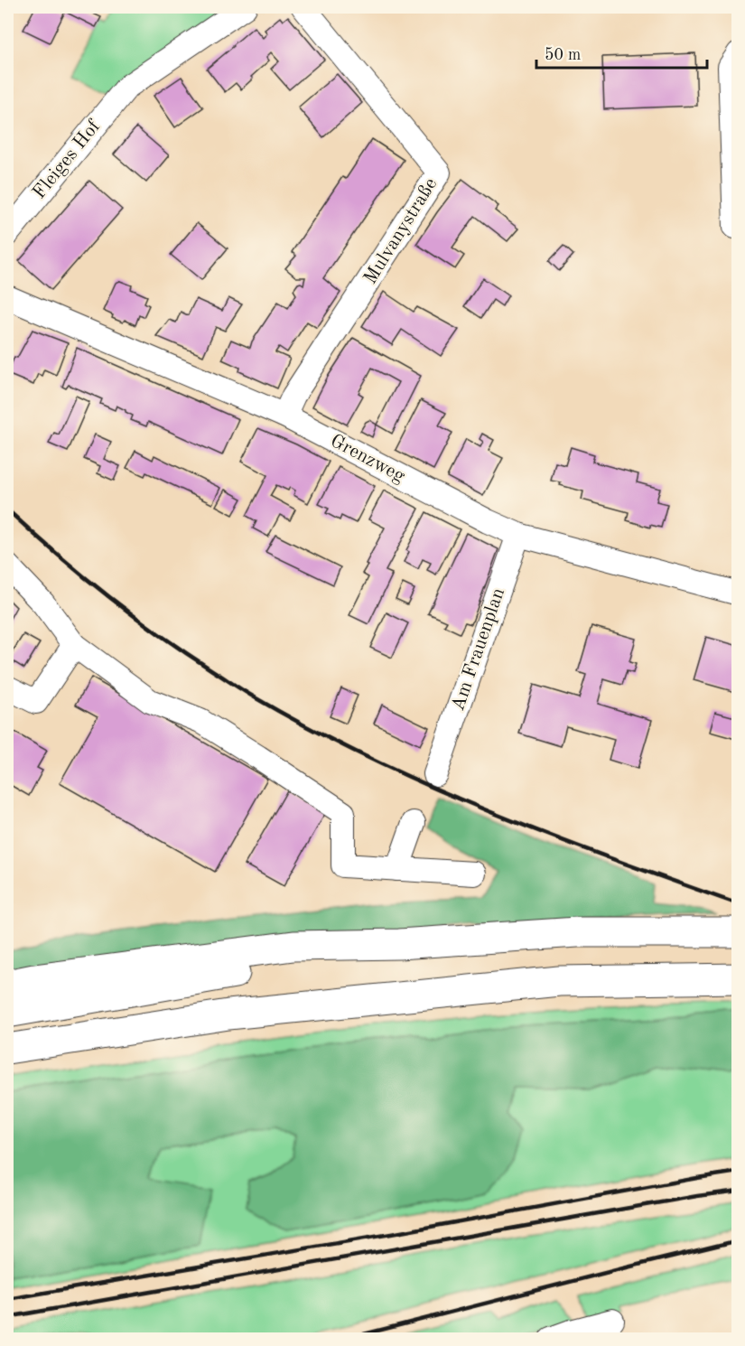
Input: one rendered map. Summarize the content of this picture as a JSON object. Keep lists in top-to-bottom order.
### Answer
{
  "streets": {
    "street": [
      "Fleiges Hof",
      "Mulvanystraße",
      "Grenzweg",
      "Am Frauenplan"
    ]
  },
  "crossings": [
    ["Mulvanystraße", "Grenzweg"],
    ["Grenzweg", "Am Frauenplan"]
  ],
  "scale_bar": "50 m"
}
